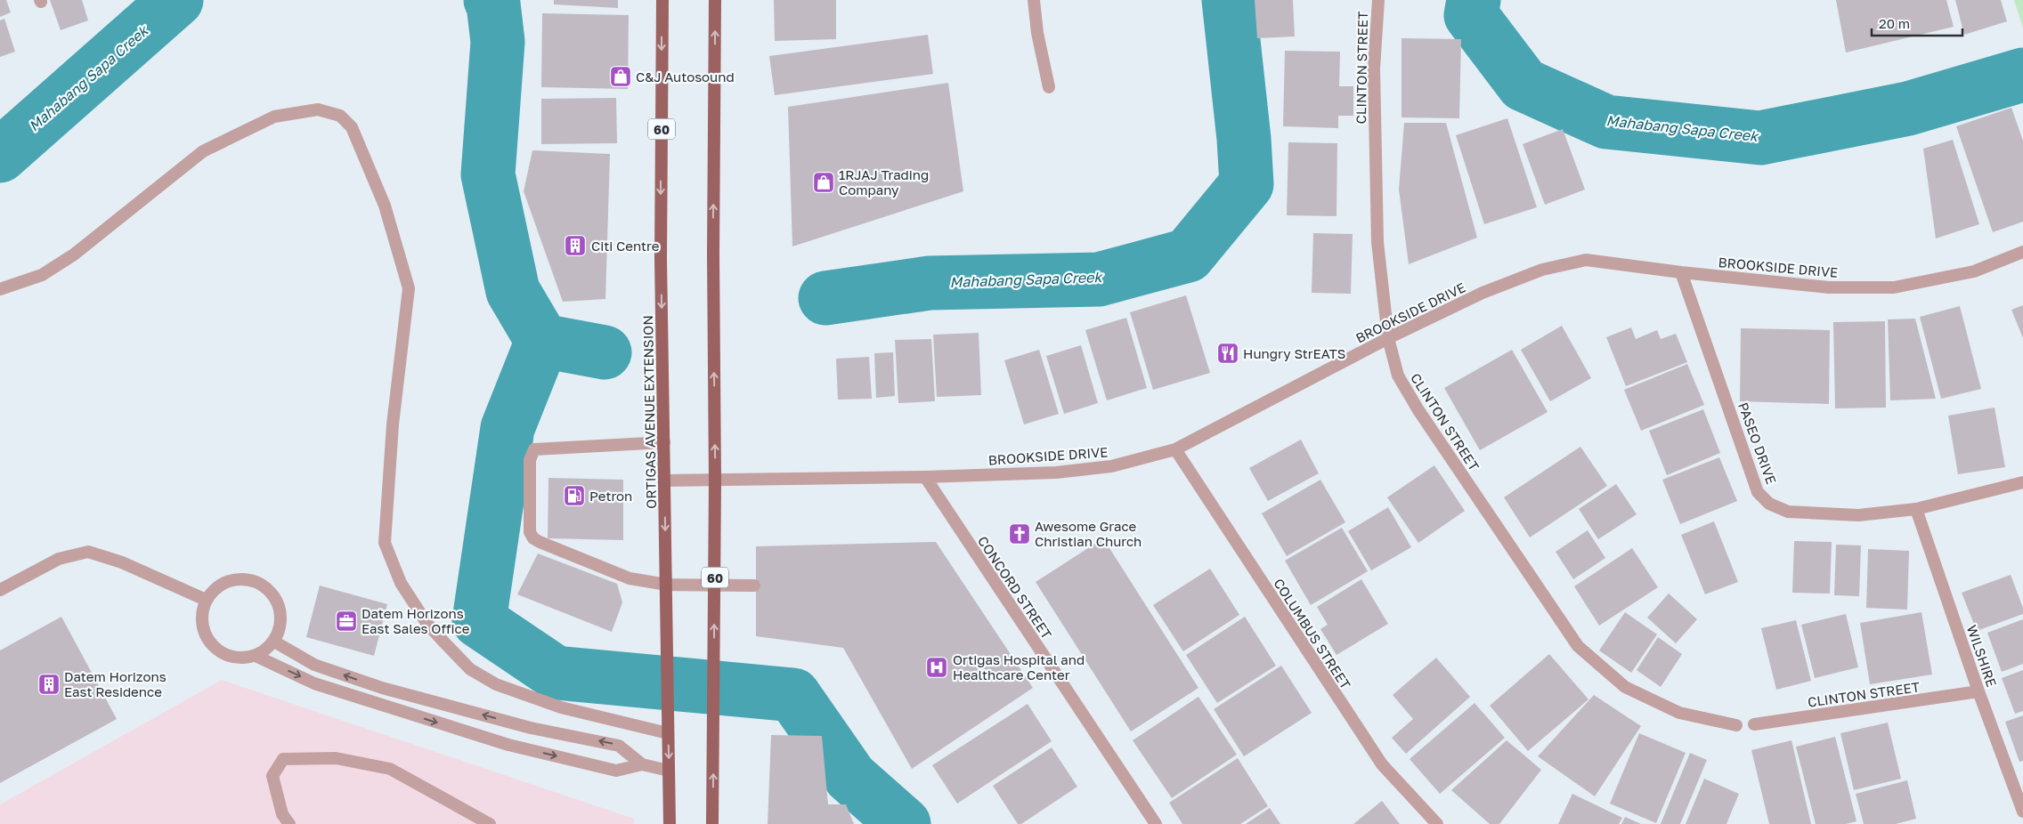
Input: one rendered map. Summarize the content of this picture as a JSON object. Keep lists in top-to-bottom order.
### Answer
{
  "streets": {
    "main road": ["60", "ORTIGAS AVENUE EXTENSION"],
    "street": [
      "CLINTON STREET",
      "BROOKSIDE DRIVE",
      "PASEO DRIVE",
      "CONCORD STREET",
      "COLUMBUS STREET",
      "WILSHIRE"
    ]
  },
  "crossings": [
    ["CLINTON STREET", "BROOKSIDE DRIVE"],
    ["CLINTON STREET", "WILSHIRE"],
    ["60", "BROOKSIDE DRIVE"],
    ["BROOKSIDE DRIVE", "ORTIGAS AVENUE EXTENSION"],
    ["BROOKSIDE DRIVE", "PASEO DRIVE"],
    ["BROOKSIDE DRIVE", "CONCORD STREET"],
    ["BROOKSIDE DRIVE", "COLUMBUS STREET"],
    ["PASEO DRIVE", "WILSHIRE"]
  ],
  "water": ["Mahabang Sapa Creek"],
  "places": {
    "shop": ["C&J Autosound", "1RJAJ Trading Company"],
    "building": ["Citi Centre", "Datem Horizons East Residence"],
    "restaurant": ["Hungry StrEATS"],
    "fuel station": ["Petron"],
    "church": ["Awesome Grace Christian Church"],
    "office": ["Datem Horizons East Sales Office"],
    "hospital": ["Ortigas Hospital and Healthcare Center"]
  },
  "scale_bar": "20 m"
}
